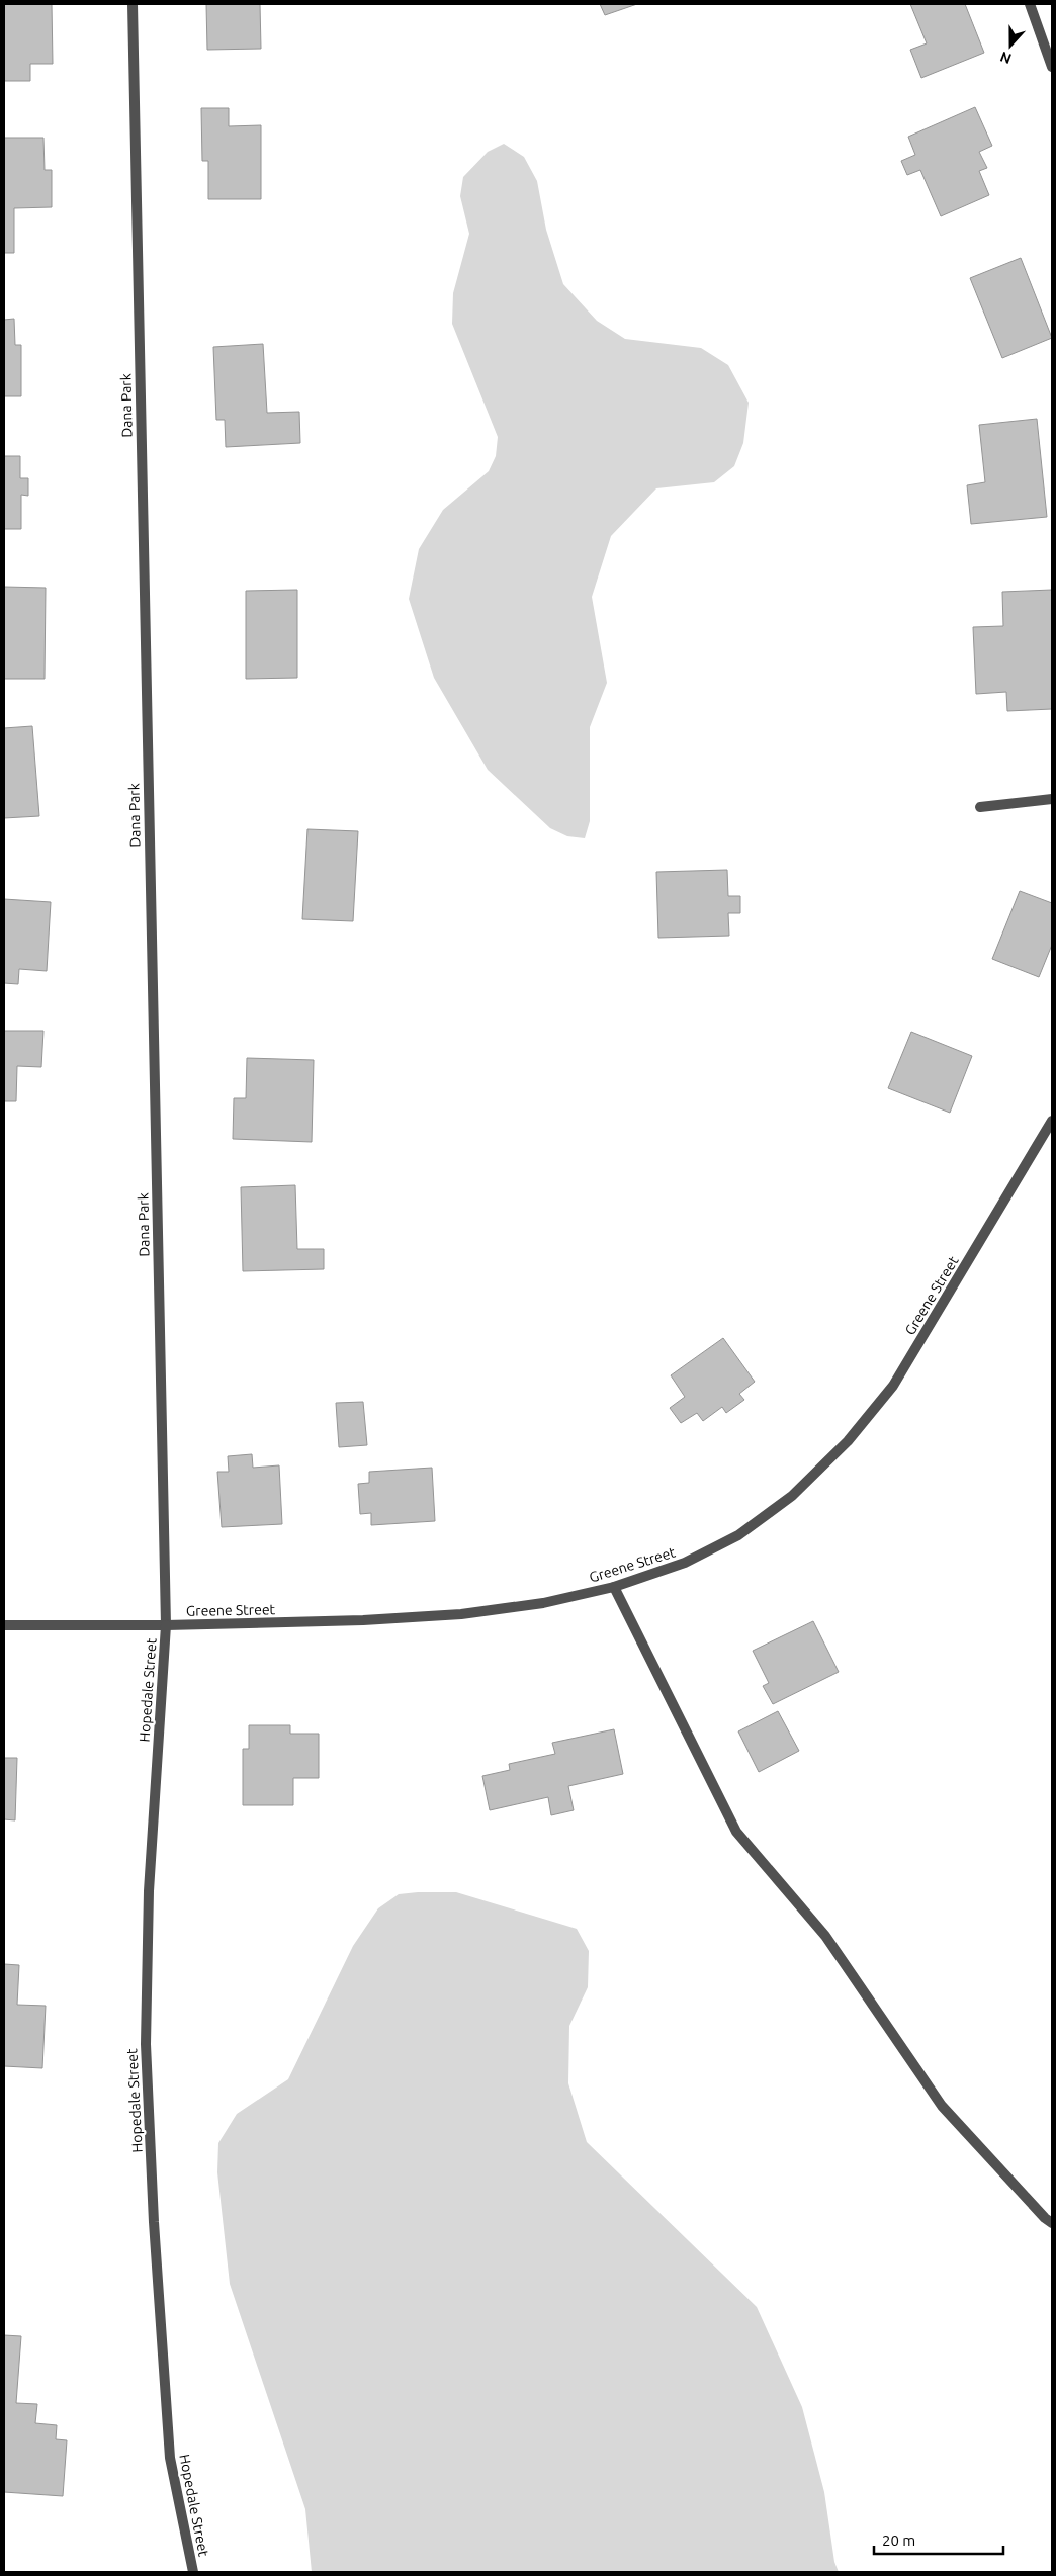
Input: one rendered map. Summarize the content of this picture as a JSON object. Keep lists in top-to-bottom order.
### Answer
{
  "streets": {
    "street": ["Dana Park", "Greene Street", "Hopedale Street"]
  },
  "crossings": [
    ["Dana Park", "Greene Street"],
    ["Dana Park", "Hopedale Street"],
    ["Greene Street", "Hopedale Street"]
  ],
  "scale_bar": "20 m",
  "north": "bottom"
}
